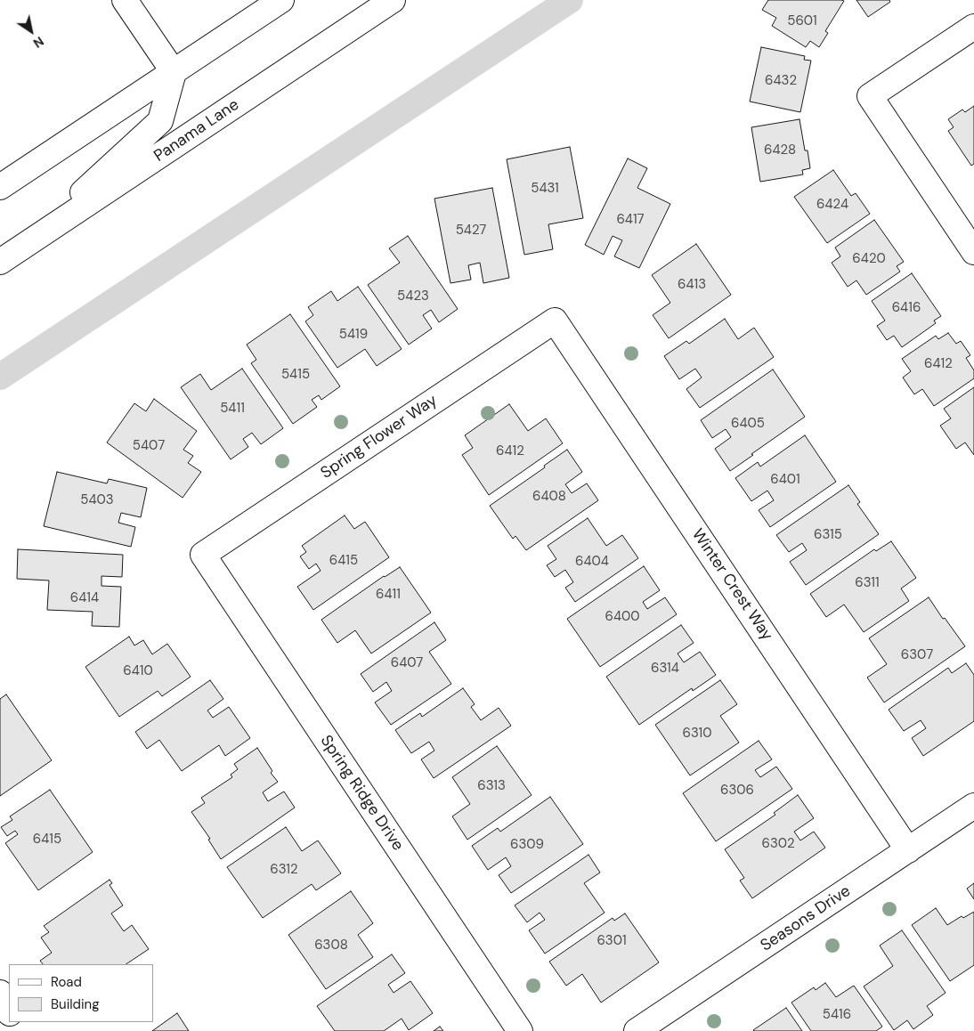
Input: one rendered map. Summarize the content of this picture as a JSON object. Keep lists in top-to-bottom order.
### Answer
{
  "streets": {
    "street": [
      "Panama Lane",
      "Spring Flower Way",
      "Winter Crest Way",
      "Spring Ridge Drive",
      "Seasons Drive"
    ]
  },
  "crossings": [
    ["Spring Flower Way", "Winter Crest Way"],
    ["Spring Flower Way", "Spring Ridge Drive"],
    ["Winter Crest Way", "Seasons Drive"]
  ],
  "house_numbers": [
    "5601",
    "6432",
    "6428",
    "5431",
    "6424",
    "6417",
    "5427",
    "6420",
    "6413",
    "5423",
    "6416",
    "5419",
    "6412",
    "5415",
    "5411",
    "6405",
    "5407",
    "6412",
    "6401",
    "6408",
    "5403",
    "6315",
    "6415",
    "6404",
    "6311",
    "6411",
    "6414",
    "6400",
    "6307",
    "6407",
    "6314",
    "6410",
    "6310",
    "6313",
    "6306",
    "6415",
    "6302",
    "6309",
    "6312",
    "6301",
    "6308",
    "5416"
  ],
  "legend": ["Road", "Building"],
  "north": "bottom right"
}
